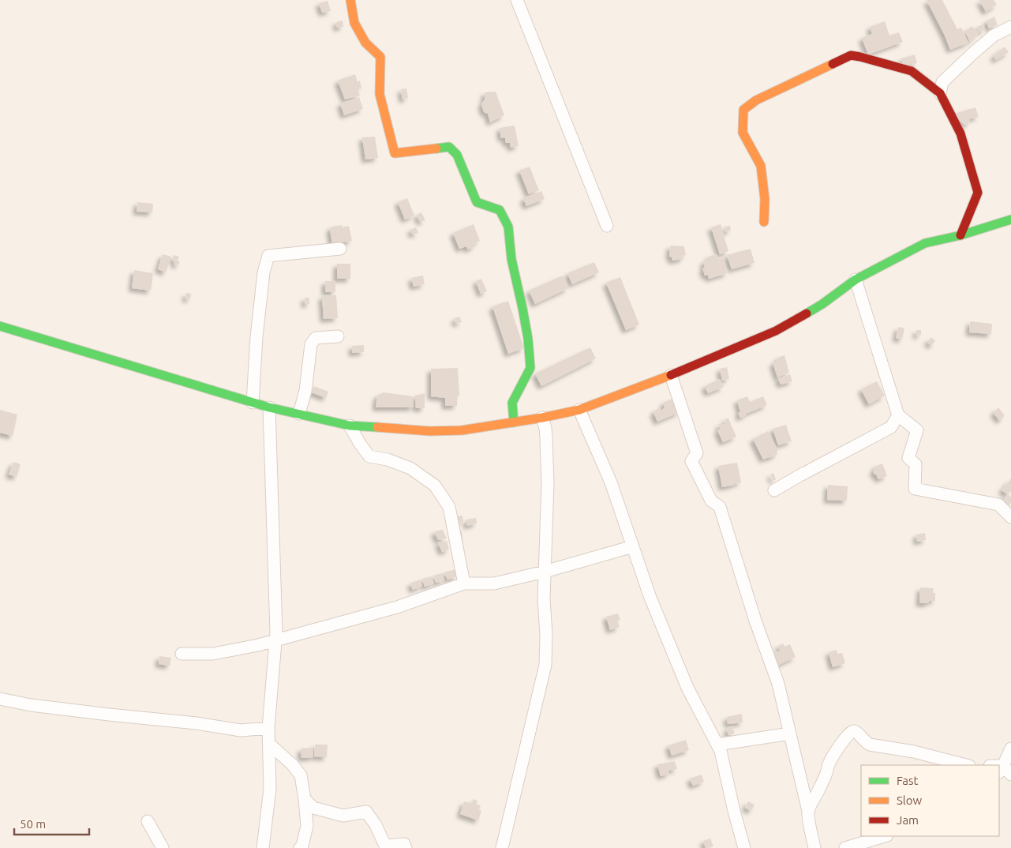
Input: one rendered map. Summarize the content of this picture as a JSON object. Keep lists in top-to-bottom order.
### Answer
{
  "legend": ["Fast", "Slow", "Jam"],
  "scale_bar": "50 m"
}
